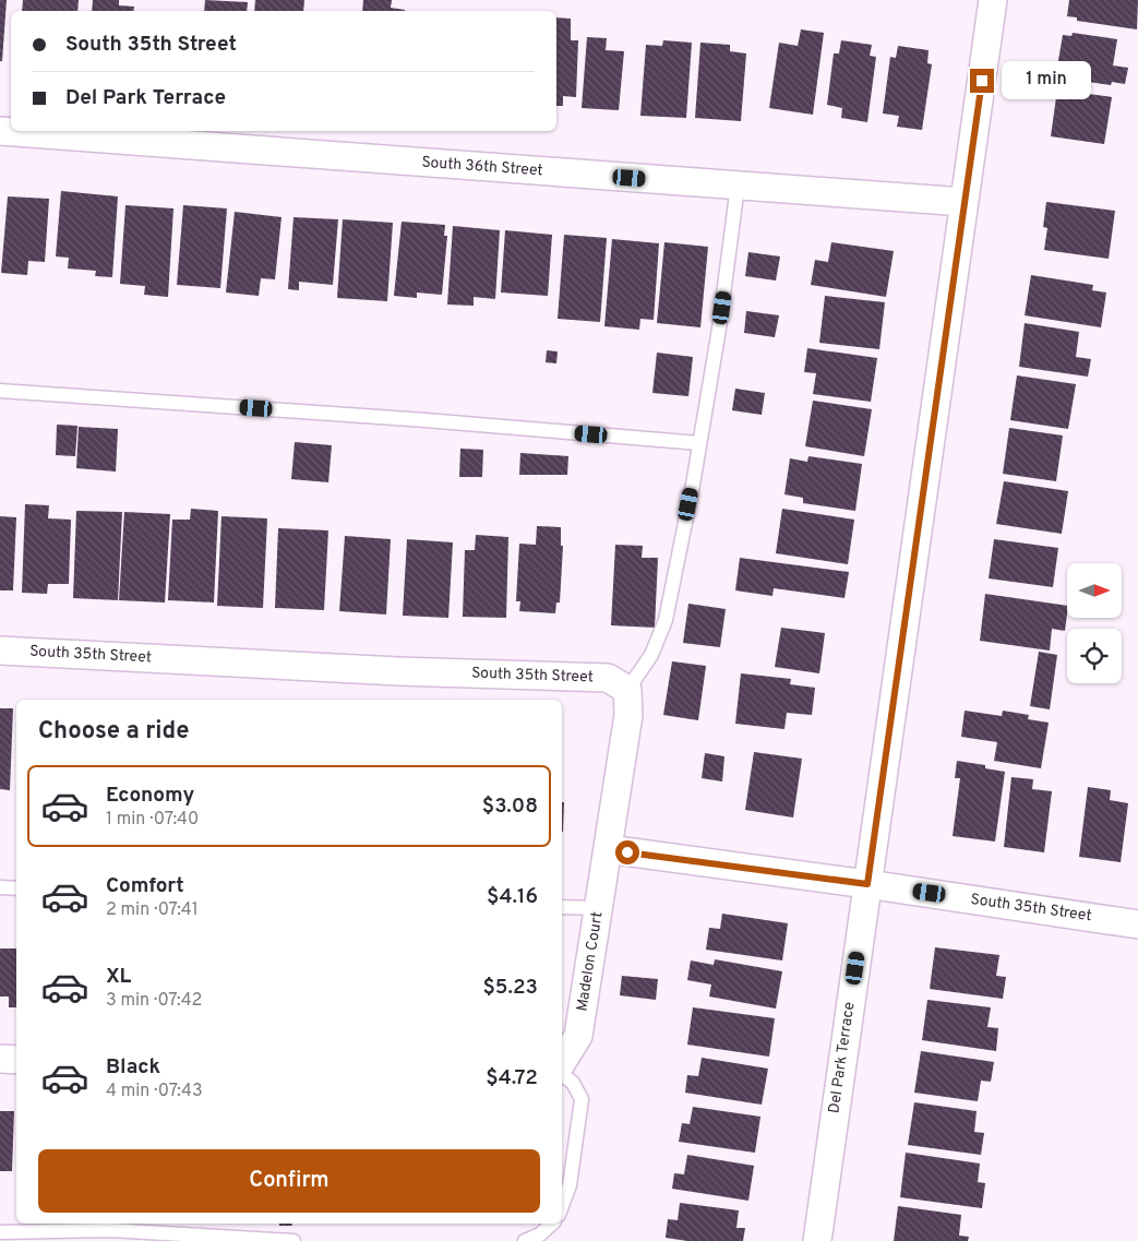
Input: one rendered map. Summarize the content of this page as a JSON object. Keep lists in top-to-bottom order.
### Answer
{
  "streets": {
    "street": [
      "South 36th Street",
      "South 35th Street",
      "Madelon Court",
      "Del Park Terrace"
    ]
  },
  "crossings": [
    ["South 36th Street", "Del Park Terrace"],
    ["South 35th Street", "Madelon Court"],
    ["South 35th Street", "Del Park Terrace"]
  ],
  "north": "right",
  "page": {
    "banner": ["South 35th Street", "Del Park Terrace"],
    "bubble": "1 min",
    "heading": "Choose a ride",
    "list": [
      {
        "name": "Economy",
        "note": "1 min · 07:40",
        "value": "$3.08"
      },
      {
        "name": "Comfort",
        "note": "2 min · 07:41",
        "value": "$4.16"
      },
      {
        "name": "XL",
        "note": "3 min · 07:42",
        "value": "$5.23"
      },
      {
        "name": "Black",
        "note": "4 min · 07:43",
        "value": "$4.72"
      }
    ],
    "buttons": "Confirm"
  }
}
